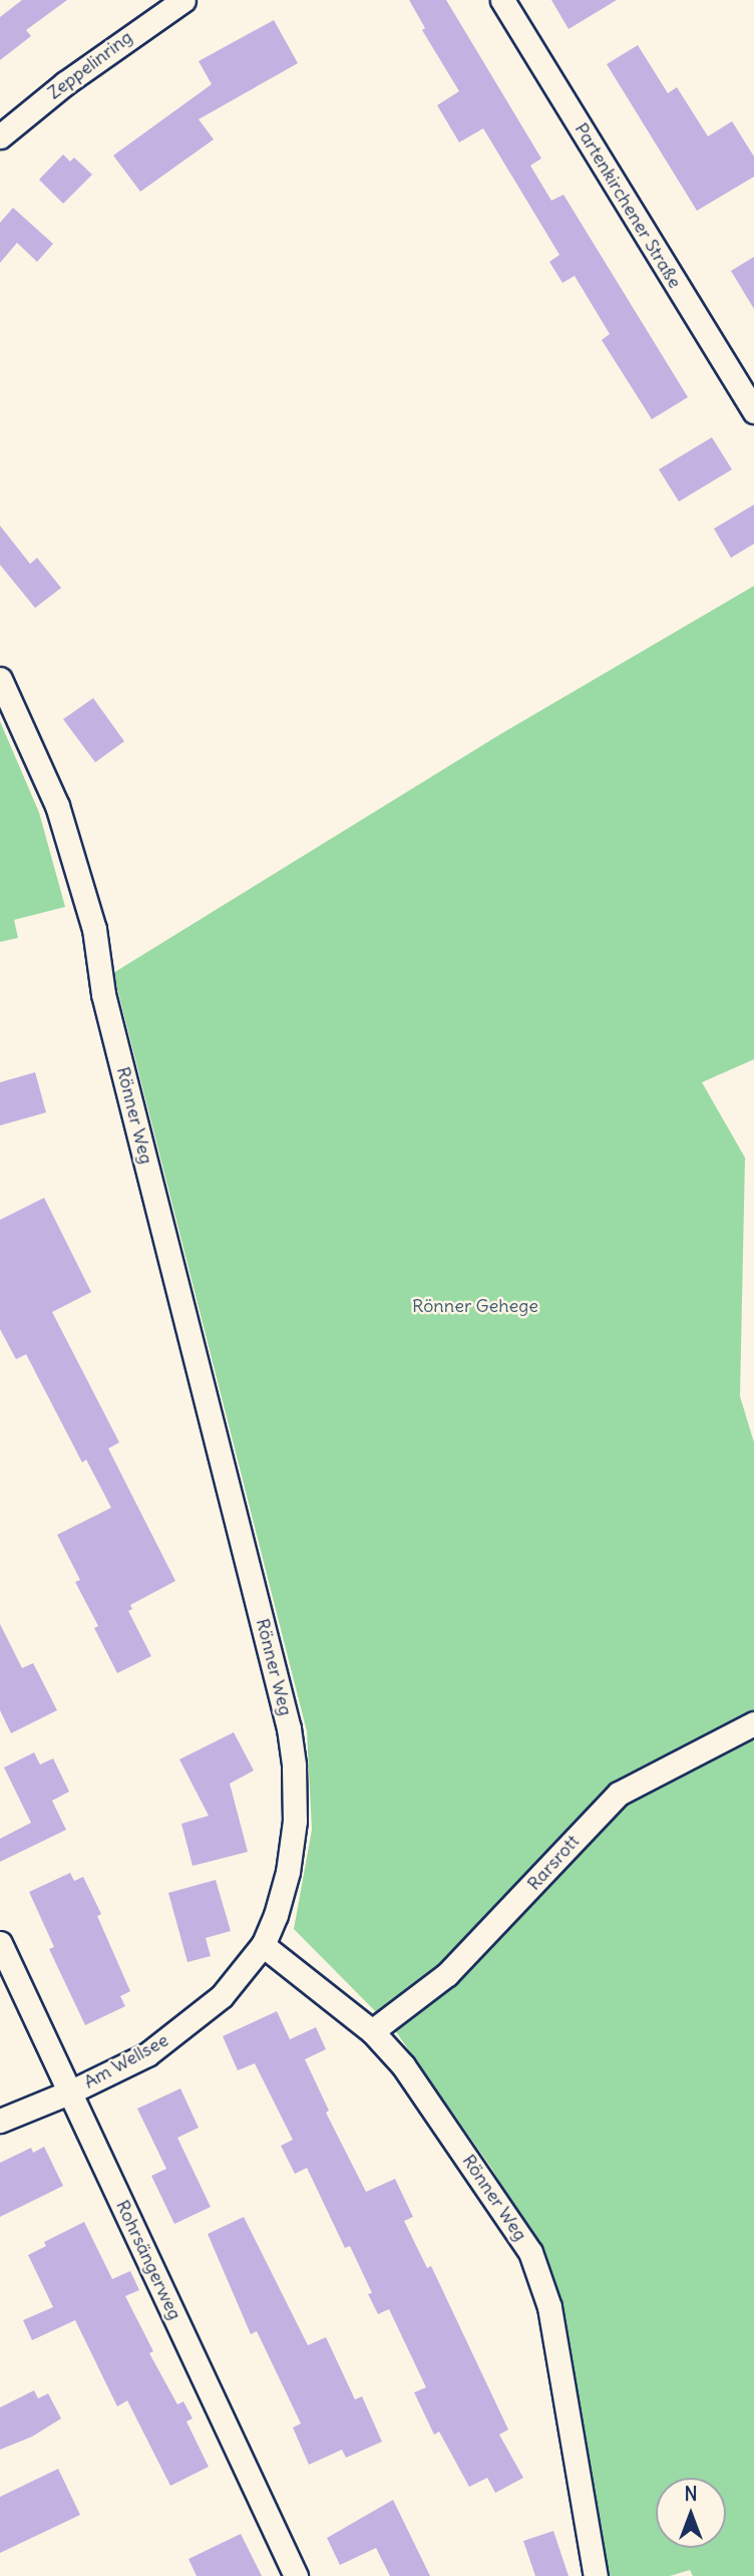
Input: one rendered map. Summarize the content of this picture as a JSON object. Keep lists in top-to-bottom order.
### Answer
{
  "streets": {
    "street": [
      "Zeppelinring",
      "Partenkirchener Straße",
      "Rönner Weg",
      "Rarsrott",
      "Am Wellsee",
      "Rohrsängerweg"
    ]
  },
  "crossings": [
    ["Rönner Weg", "Rarsrott"],
    ["Rönner Weg", "Am Wellsee"],
    ["Am Wellsee", "Rohrsängerweg"]
  ],
  "parks": ["Rönner Gehege"],
  "north": "top"
}
